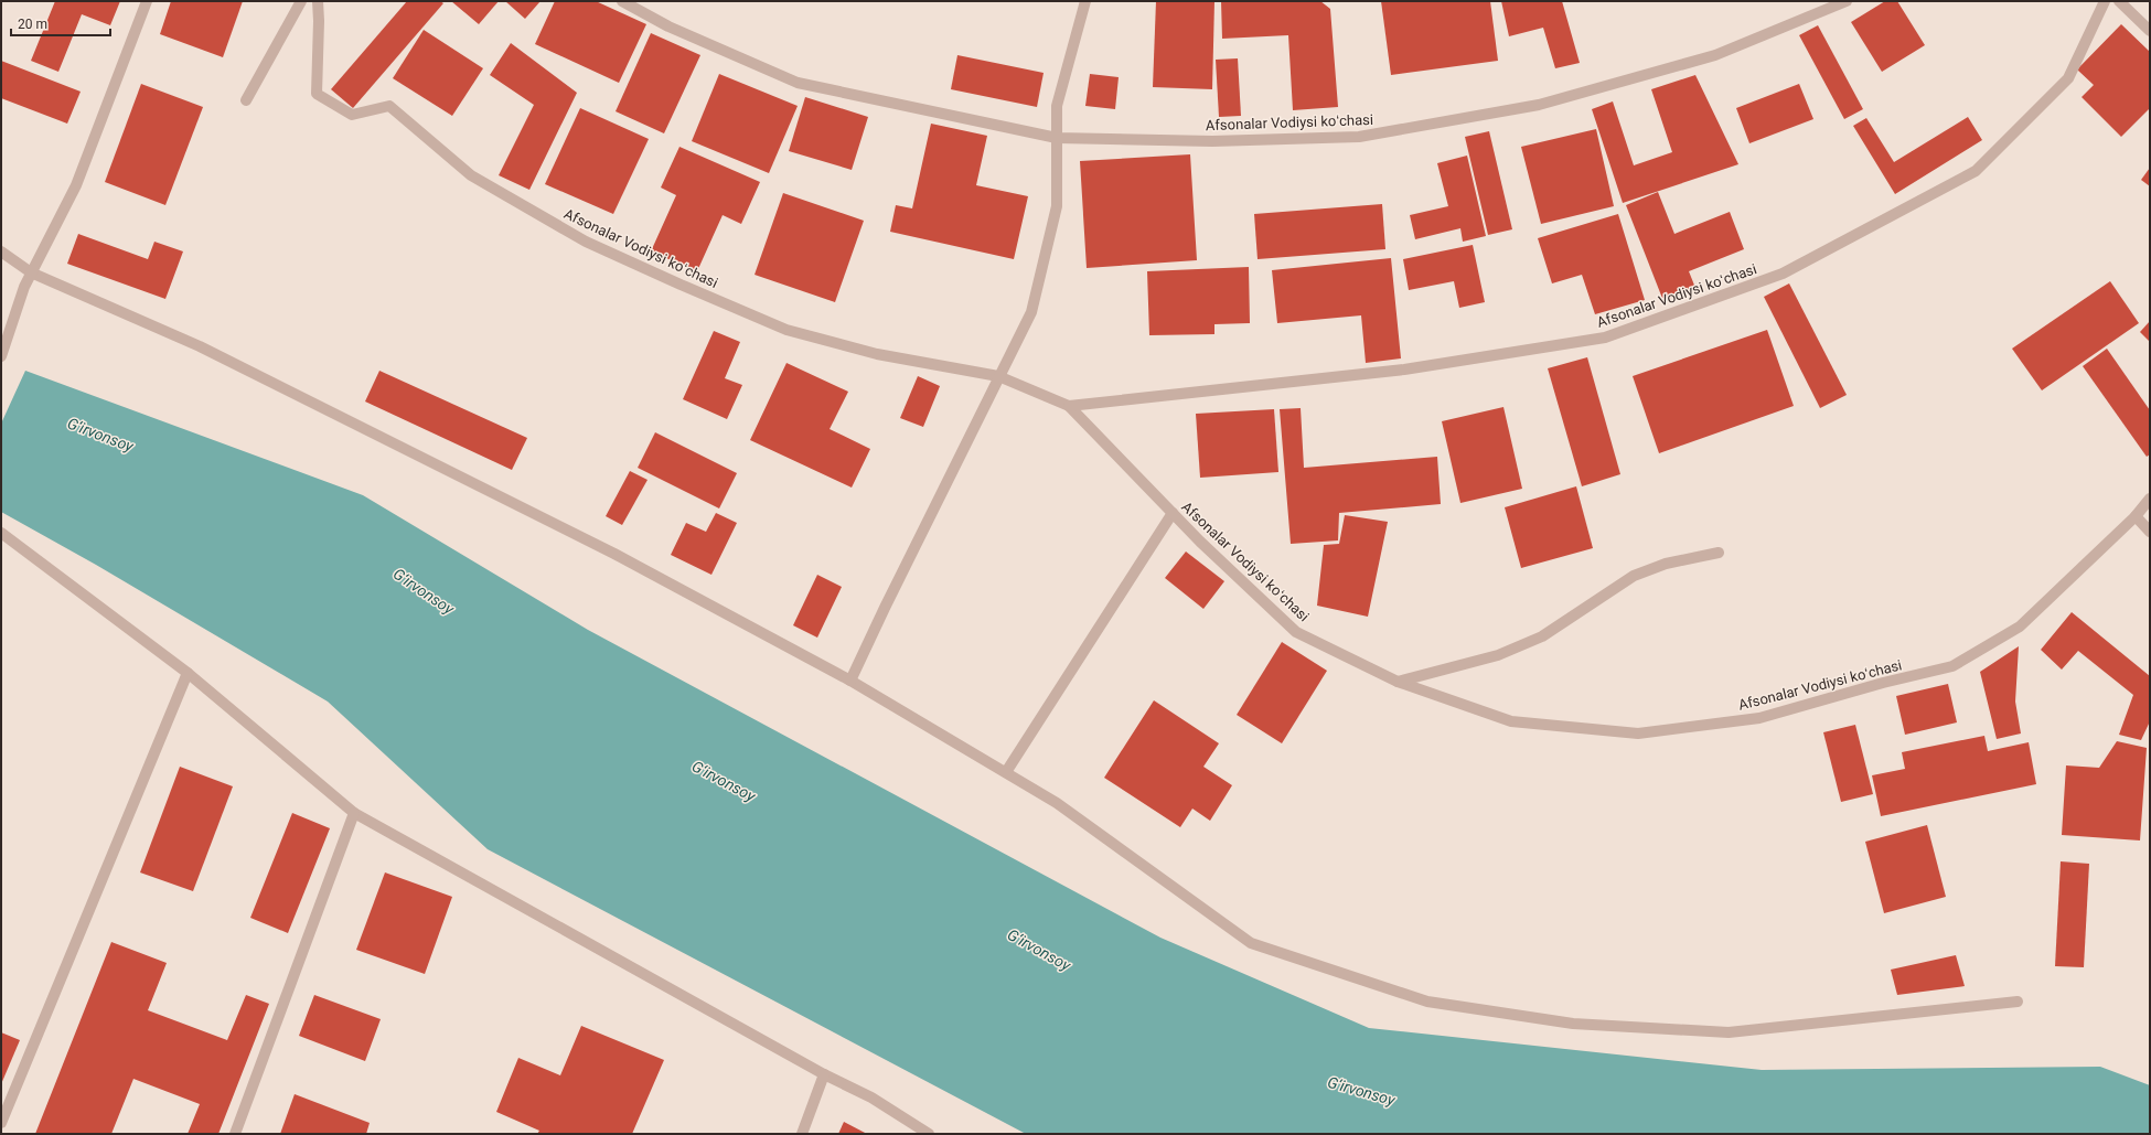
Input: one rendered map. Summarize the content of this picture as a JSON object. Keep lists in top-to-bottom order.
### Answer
{
  "streets": {
    "street": ["Afsonalar Vodiysi koʻchasi"]
  },
  "water": ["G‘irvonsoy"],
  "scale_bar": "20 m"
}
